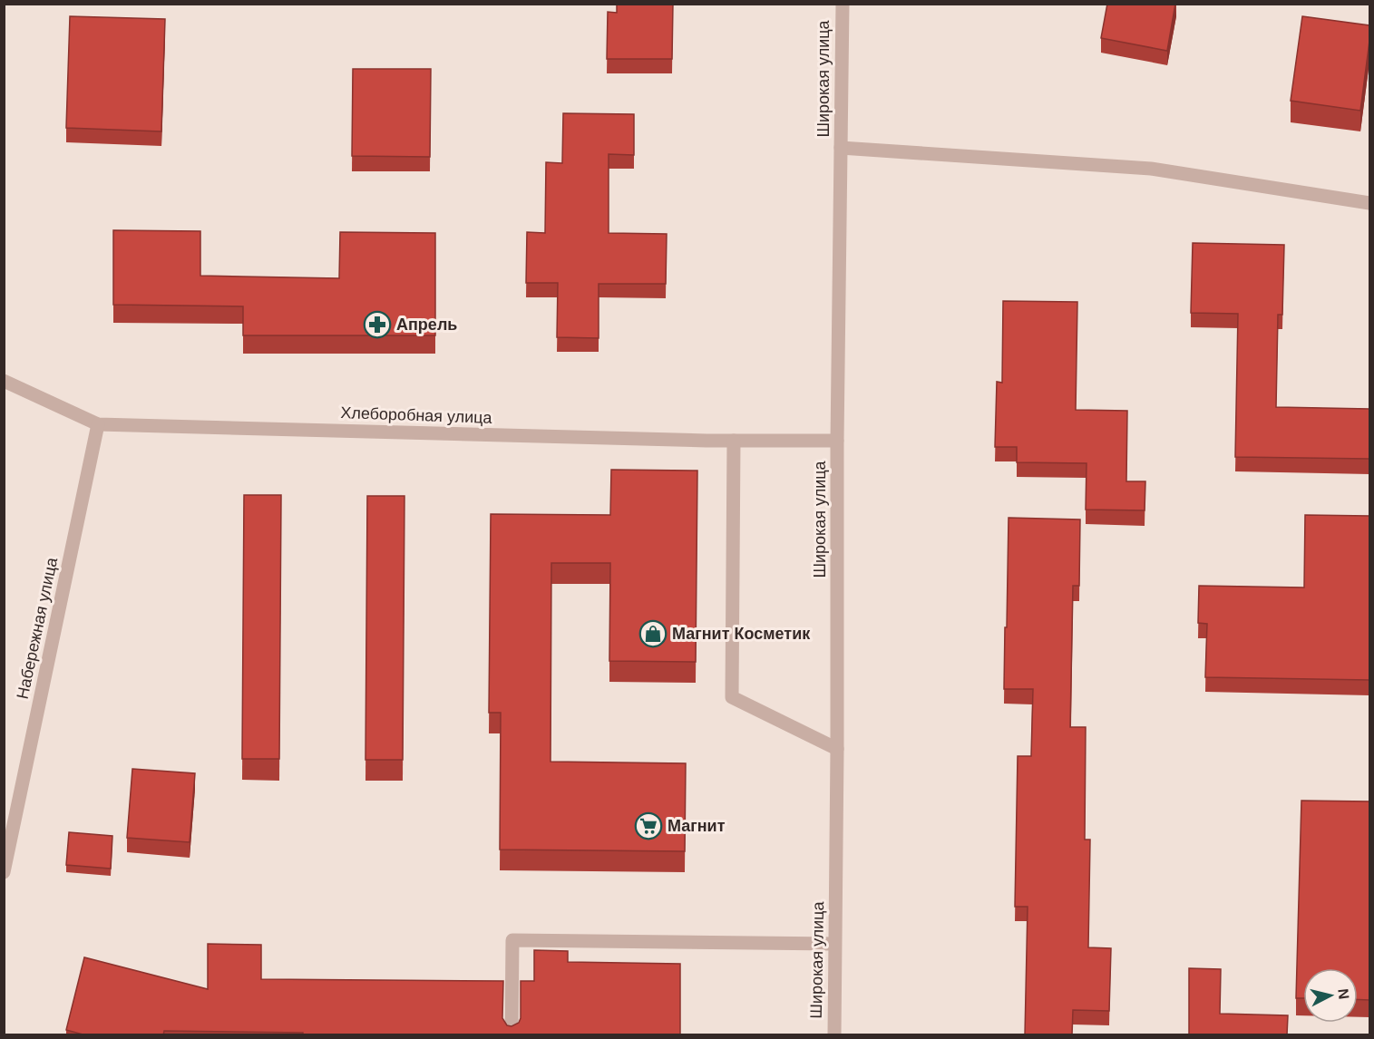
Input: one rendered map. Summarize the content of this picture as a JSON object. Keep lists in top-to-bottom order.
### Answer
{
  "streets": {
    "street": ["Широкая улица", "Хлеборобная улица", "Набережная улица"]
  },
  "crossings": [
    ["Широкая улица", "Хлеборобная улица"],
    ["Хлеборобная улица", "Набережная улица"]
  ],
  "places": {
    "pharmacy": ["Апрель"],
    "shop": ["Магнит Косметик"],
    "supermarket": ["Магнит"]
  },
  "north": "right"
}
